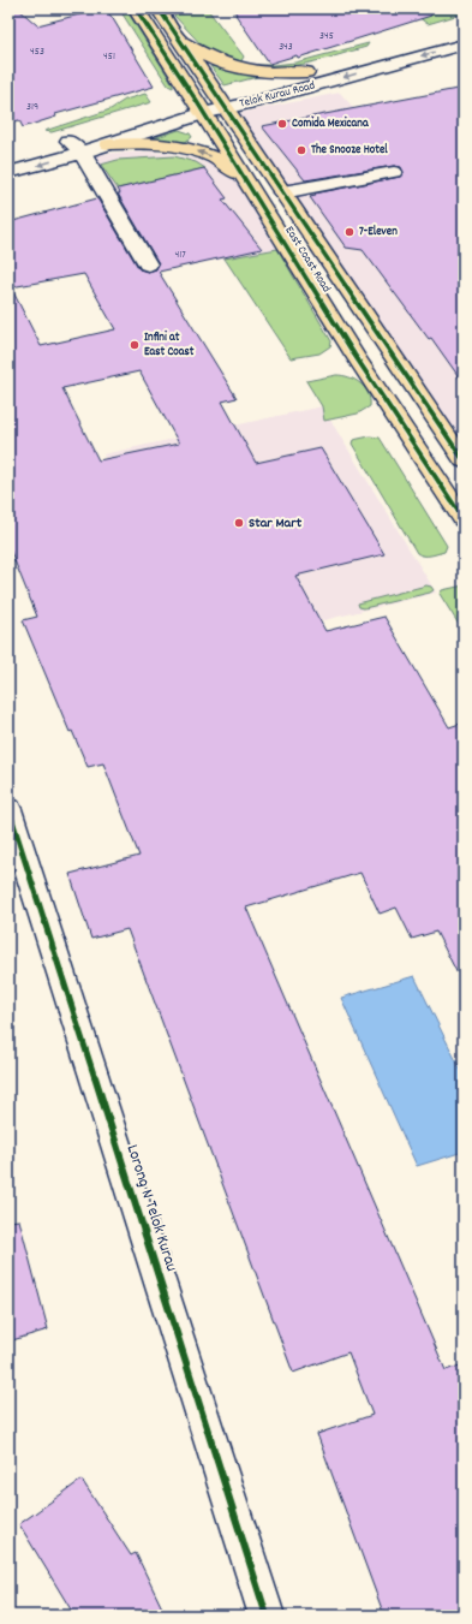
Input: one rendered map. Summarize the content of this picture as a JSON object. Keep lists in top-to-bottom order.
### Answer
{
  "streets": {
    "main road": ["East Coast Road"],
    "street": ["Telok Kurau Road", "Lorong N Telok Kurau"]
  },
  "crossings": [
    ["Telok Kurau Road", "East Coast Road"]
  ],
  "places": [
    "Comida Mexicana",
    "The Snooze Hotel",
    "7-Eleven",
    "Infini at East Coast",
    "Star Mart"
  ],
  "house_numbers": [
    "345",
    "343",
    "453",
    "451",
    "319",
    "417"
  ]
}
